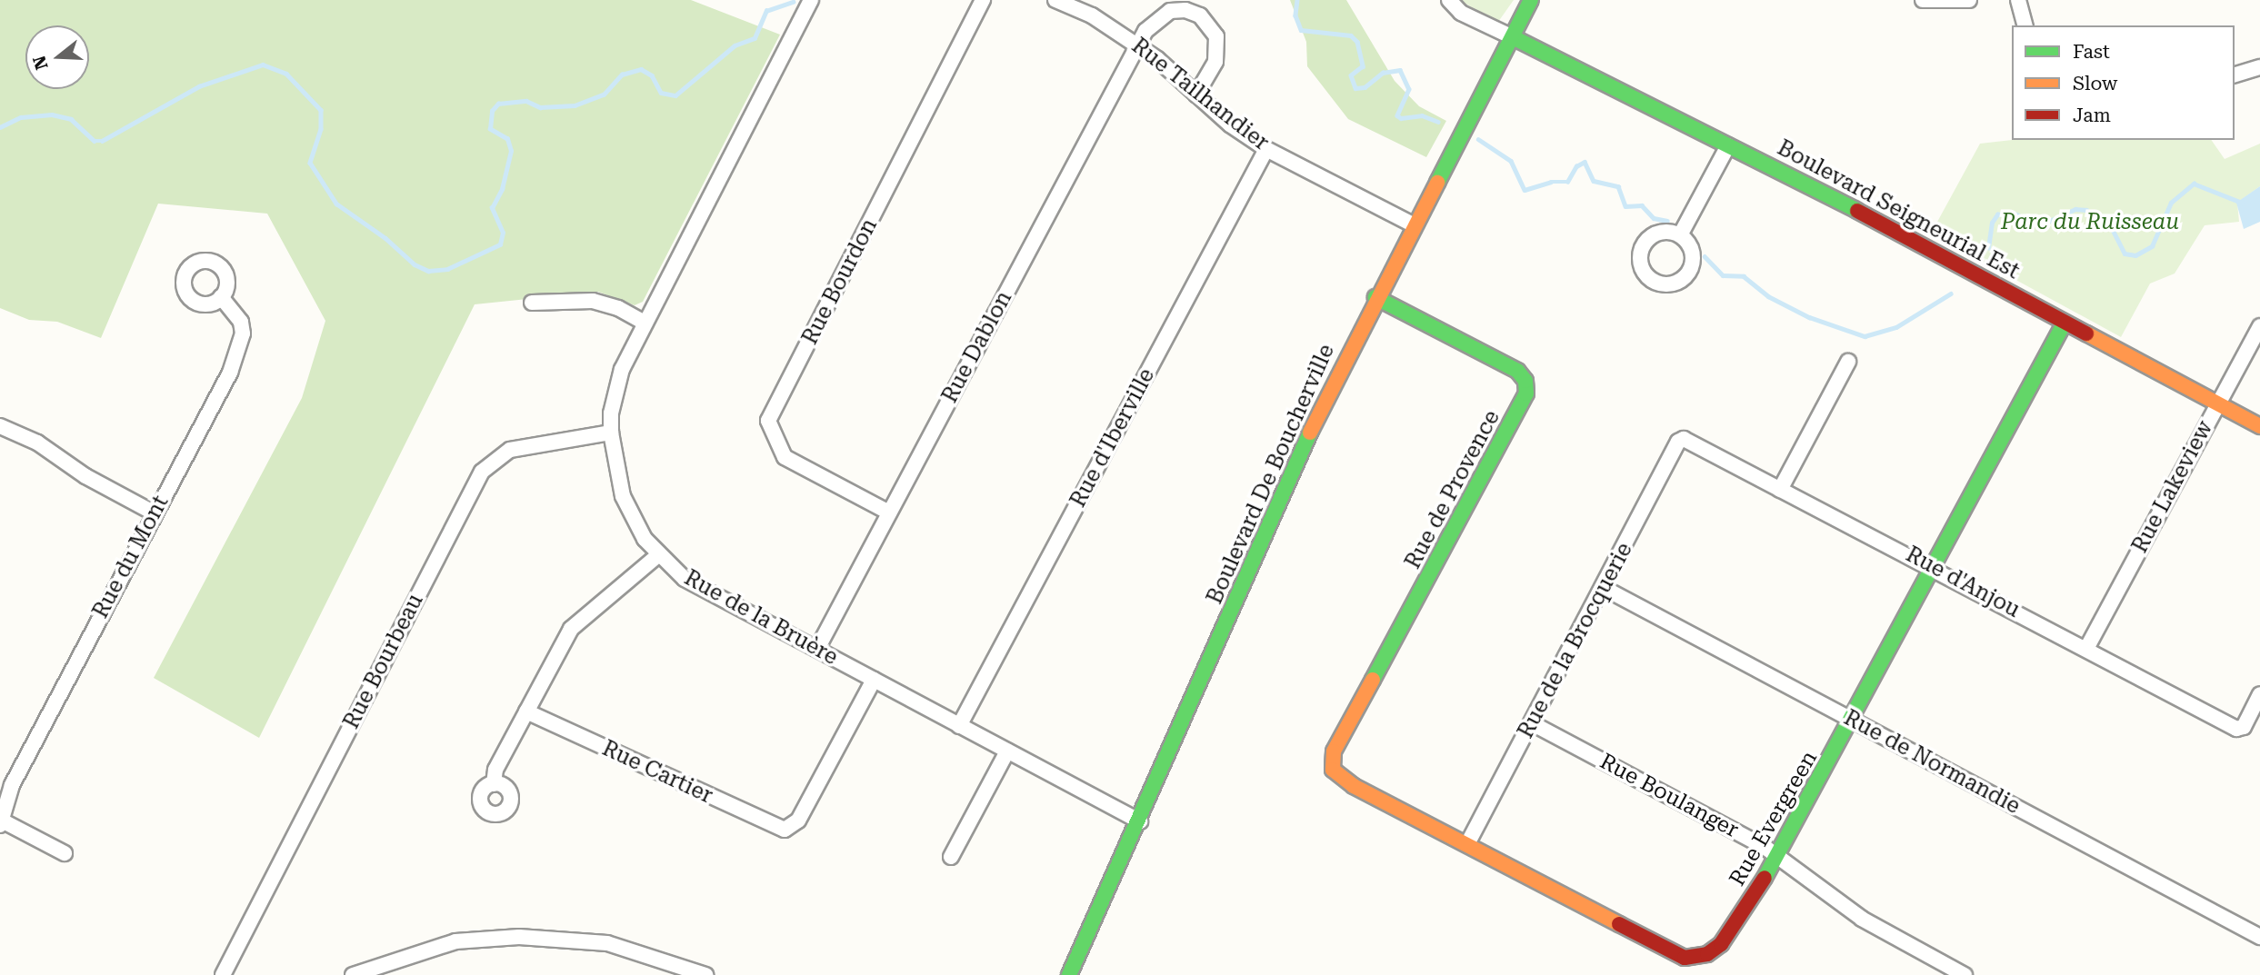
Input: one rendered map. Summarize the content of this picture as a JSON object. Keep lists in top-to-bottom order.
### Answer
{
  "streets": {
    "street": [
      "Rue Tailhandier",
      "Boulevard Seigneurial Est",
      "Rue Bourdon",
      "Rue Dablon",
      "Rue d'Iberville",
      "Boulevard De Boucherville",
      "Rue Lakeview",
      "Rue de Provence",
      "Rue du Mont",
      "Rue d'Anjou",
      "Rue de la Bruère",
      "Rue de la Brocquerie",
      "Rue Bourbeau",
      "Rue de Normandie",
      "Rue Cartier",
      "Rue Boulanger",
      "Rue Evergreen"
    ]
  },
  "crossings": [
    ["Rue Tailhandier", "Rue Dablon"],
    ["Rue Tailhandier", "Rue d'Iberville"],
    ["Rue Tailhandier", "Boulevard De Boucherville"],
    ["Boulevard Seigneurial Est", "Boulevard De Boucherville"],
    ["Boulevard Seigneurial Est", "Rue Lakeview"],
    ["Boulevard Seigneurial Est", "Rue Evergreen"],
    ["Rue Bourdon", "Rue Dablon"],
    ["Rue Dablon", "Rue de la Bruère"],
    ["Rue d'Iberville", "Rue de la Bruère"],
    ["Boulevard De Boucherville", "Rue de Provence"],
    ["Boulevard De Boucherville", "Rue de la Bruère"],
    ["Rue Lakeview", "Rue d'Anjou"],
    ["Rue de Provence", "Rue Evergreen"],
    ["Rue d'Anjou", "Rue de la Brocquerie"],
    ["Rue d'Anjou", "Rue Evergreen"],
    ["Rue de la Bruère", "Rue Bourbeau"],
    ["Rue de la Bruère", "Rue Cartier"],
    ["Rue de la Brocquerie", "Rue de Normandie"],
    ["Rue de la Brocquerie", "Rue Boulanger"],
    ["Rue de la Brocquerie", "Rue Evergreen"],
    ["Rue de Normandie", "Rue Evergreen"],
    ["Rue Boulanger", "Rue Evergreen"]
  ],
  "parks": ["Parc du Ruisseau"],
  "legend": ["Fast", "Slow", "Jam"],
  "north": "left"
}
